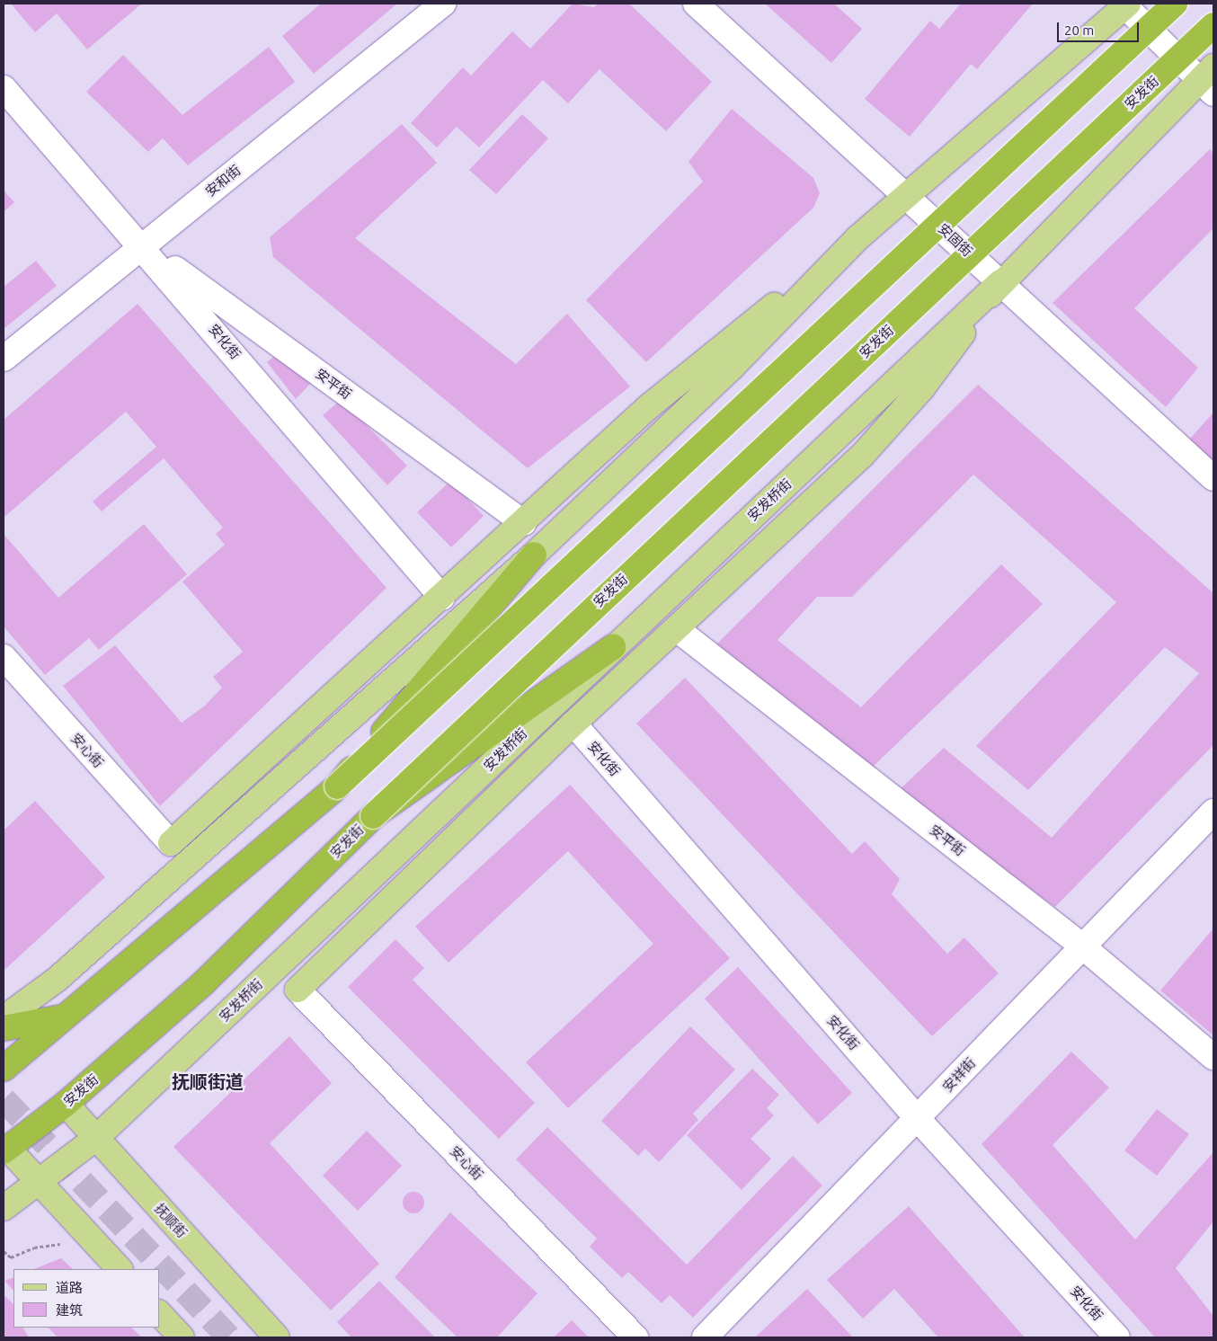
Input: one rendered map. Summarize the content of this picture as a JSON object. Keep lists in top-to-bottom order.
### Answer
{
  "streets": {
    "highway": ["安发街"],
    "main road": ["安发桥街", "抚顺街"],
    "street": [
      "安和街",
      "安固街",
      "安化街",
      "安平街",
      "安心街",
      "安祥街"
    ]
  },
  "crossings": [
    ["安发街", "抚顺街"],
    ["安和街", "安化街"],
    ["安和街", "安平街"],
    ["安固街", "安发桥街"],
    ["安化街", "安平街"],
    ["安化街", "安祥街"],
    ["安平街", "安祥街"],
    ["安发桥街", "抚顺街"]
  ],
  "districts": ["抚顺街道"],
  "legend": ["道路", "建筑"],
  "scale_bar": "20 m"
}
